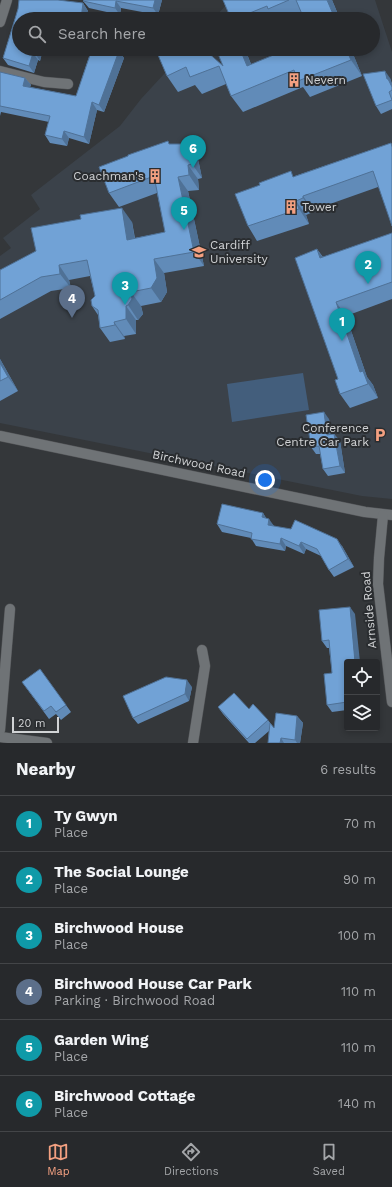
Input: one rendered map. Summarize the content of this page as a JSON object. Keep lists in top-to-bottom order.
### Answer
{
  "streets": {
    "street": ["Birchwood Road", "Arnside Road"]
  },
  "crossings": [
    ["Birchwood Road", "Arnside Road"]
  ],
  "places": {
    "building": ["Nevern", "Coachman's", "Tower"],
    "school or university": ["Cardiff University"],
    "parking": ["Conference Centre Car Park"]
  },
  "scale_bar": "20 m",
  "page": {
    "search": "Search here",
    "pins": [
      "6",
      "5",
      "2",
      "3",
      "4",
      "1"
    ],
    "scale": "20 m",
    "heading": ["Nearby", "6 results"],
    "list": [
      {
        "mark": "1",
        "name": "Ty Gwyn",
        "note": "Place",
        "value": "70 m"
      },
      {
        "mark": "2",
        "name": "The Social Lounge",
        "note": "Place",
        "value": "90 m"
      },
      {
        "mark": "3",
        "name": "Birchwood House",
        "note": "Place",
        "value": "100 m"
      },
      {
        "mark": "4",
        "name": "Birchwood House Car Park",
        "note": "Parking · Birchwood Road",
        "value": "110 m"
      },
      {
        "mark": "5",
        "name": "Garden Wing",
        "note": "Place",
        "value": "110 m"
      },
      {
        "mark": "6",
        "name": "Birchwood Cottage",
        "note": "Place",
        "value": "140 m"
      }
    ],
    "nav": ["Map", "Directions", "Saved"]
  }
}
